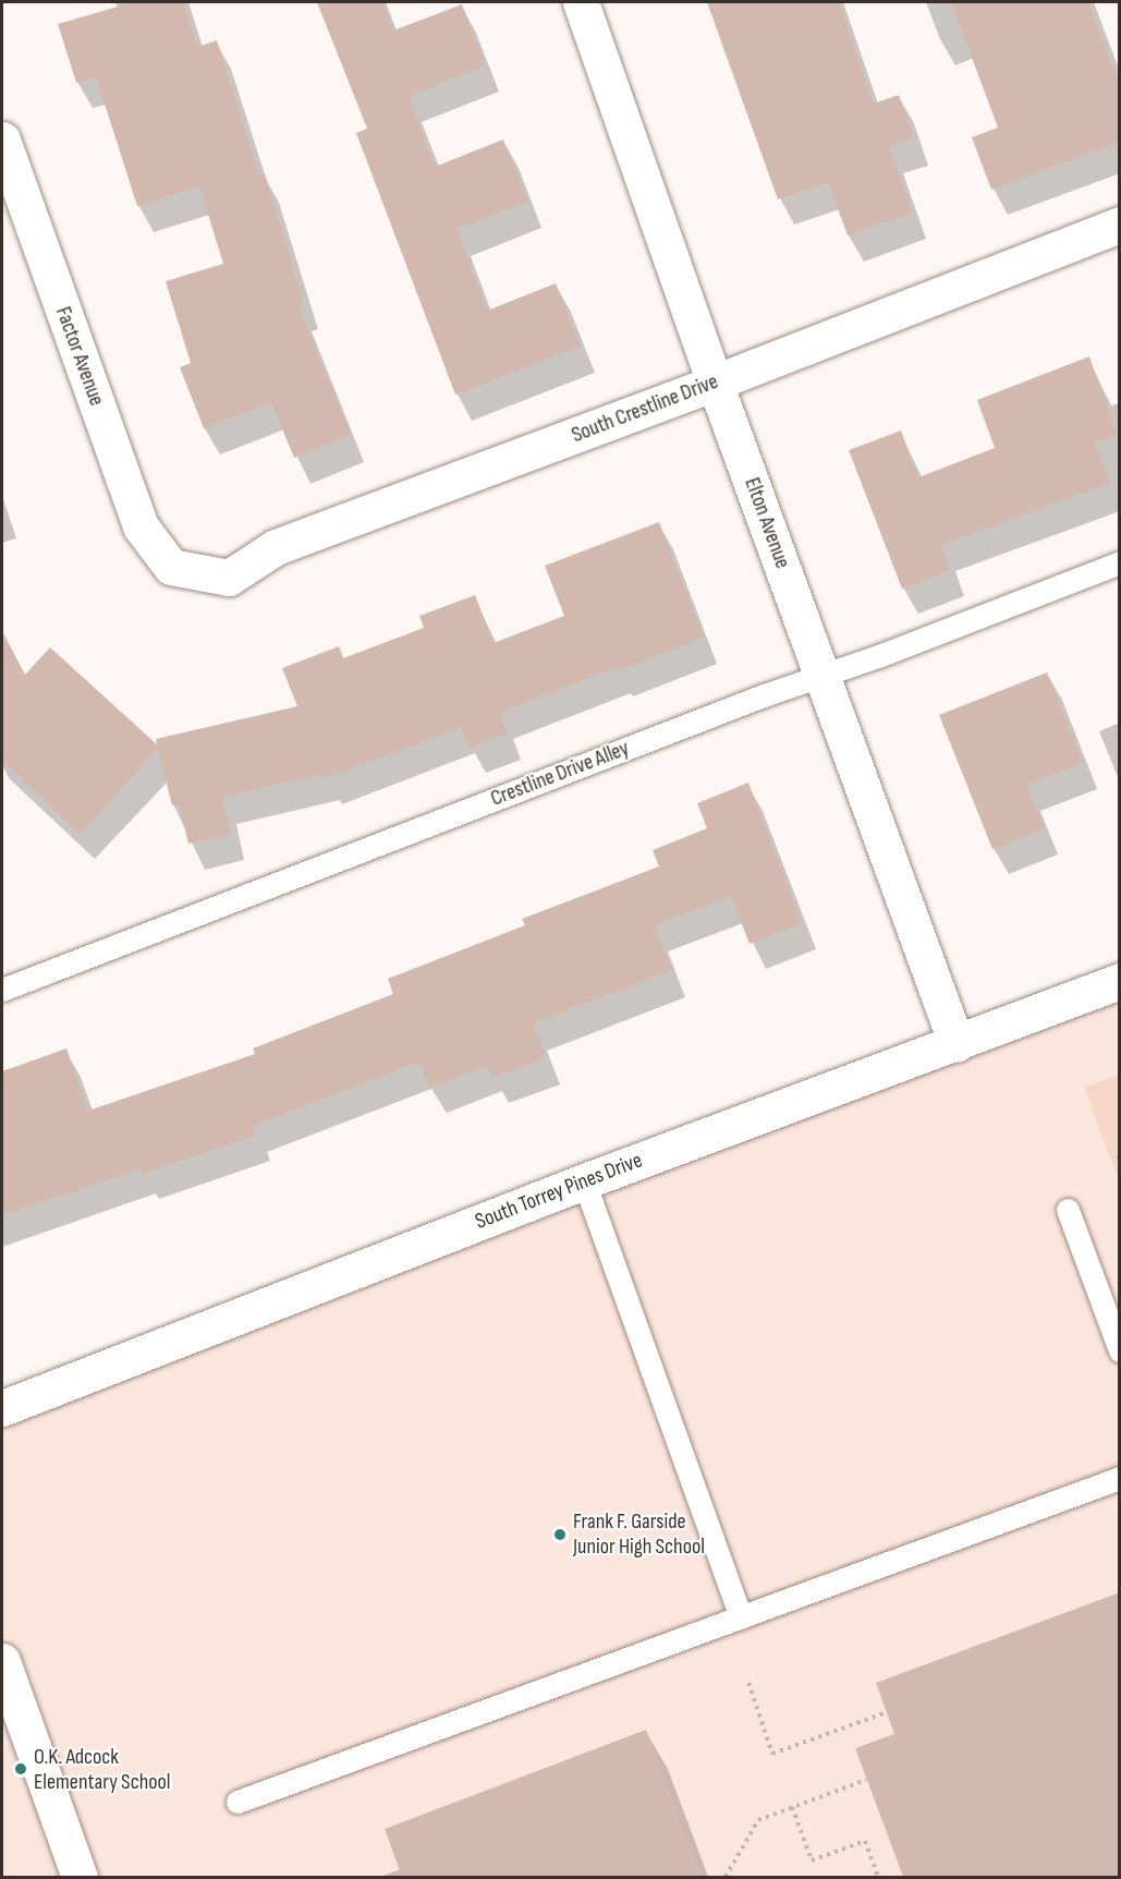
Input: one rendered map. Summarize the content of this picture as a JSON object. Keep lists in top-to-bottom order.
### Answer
{
  "streets": {
    "street": [
      "Factor Avenue",
      "South Crestline Drive",
      "Elton Avenue",
      "South Torrey Pines Drive"
    ],
    "lane": ["Crestline Drive Alley"]
  },
  "crossings": [
    ["Factor Avenue", "South Crestline Drive"],
    ["South Crestline Drive", "Elton Avenue"],
    ["Elton Avenue", "Crestline Drive Alley"],
    ["Elton Avenue", "South Torrey Pines Drive"]
  ],
  "places": ["Frank F. Garside Junior High School", "O.K. Adcock Elementary School"]
}
